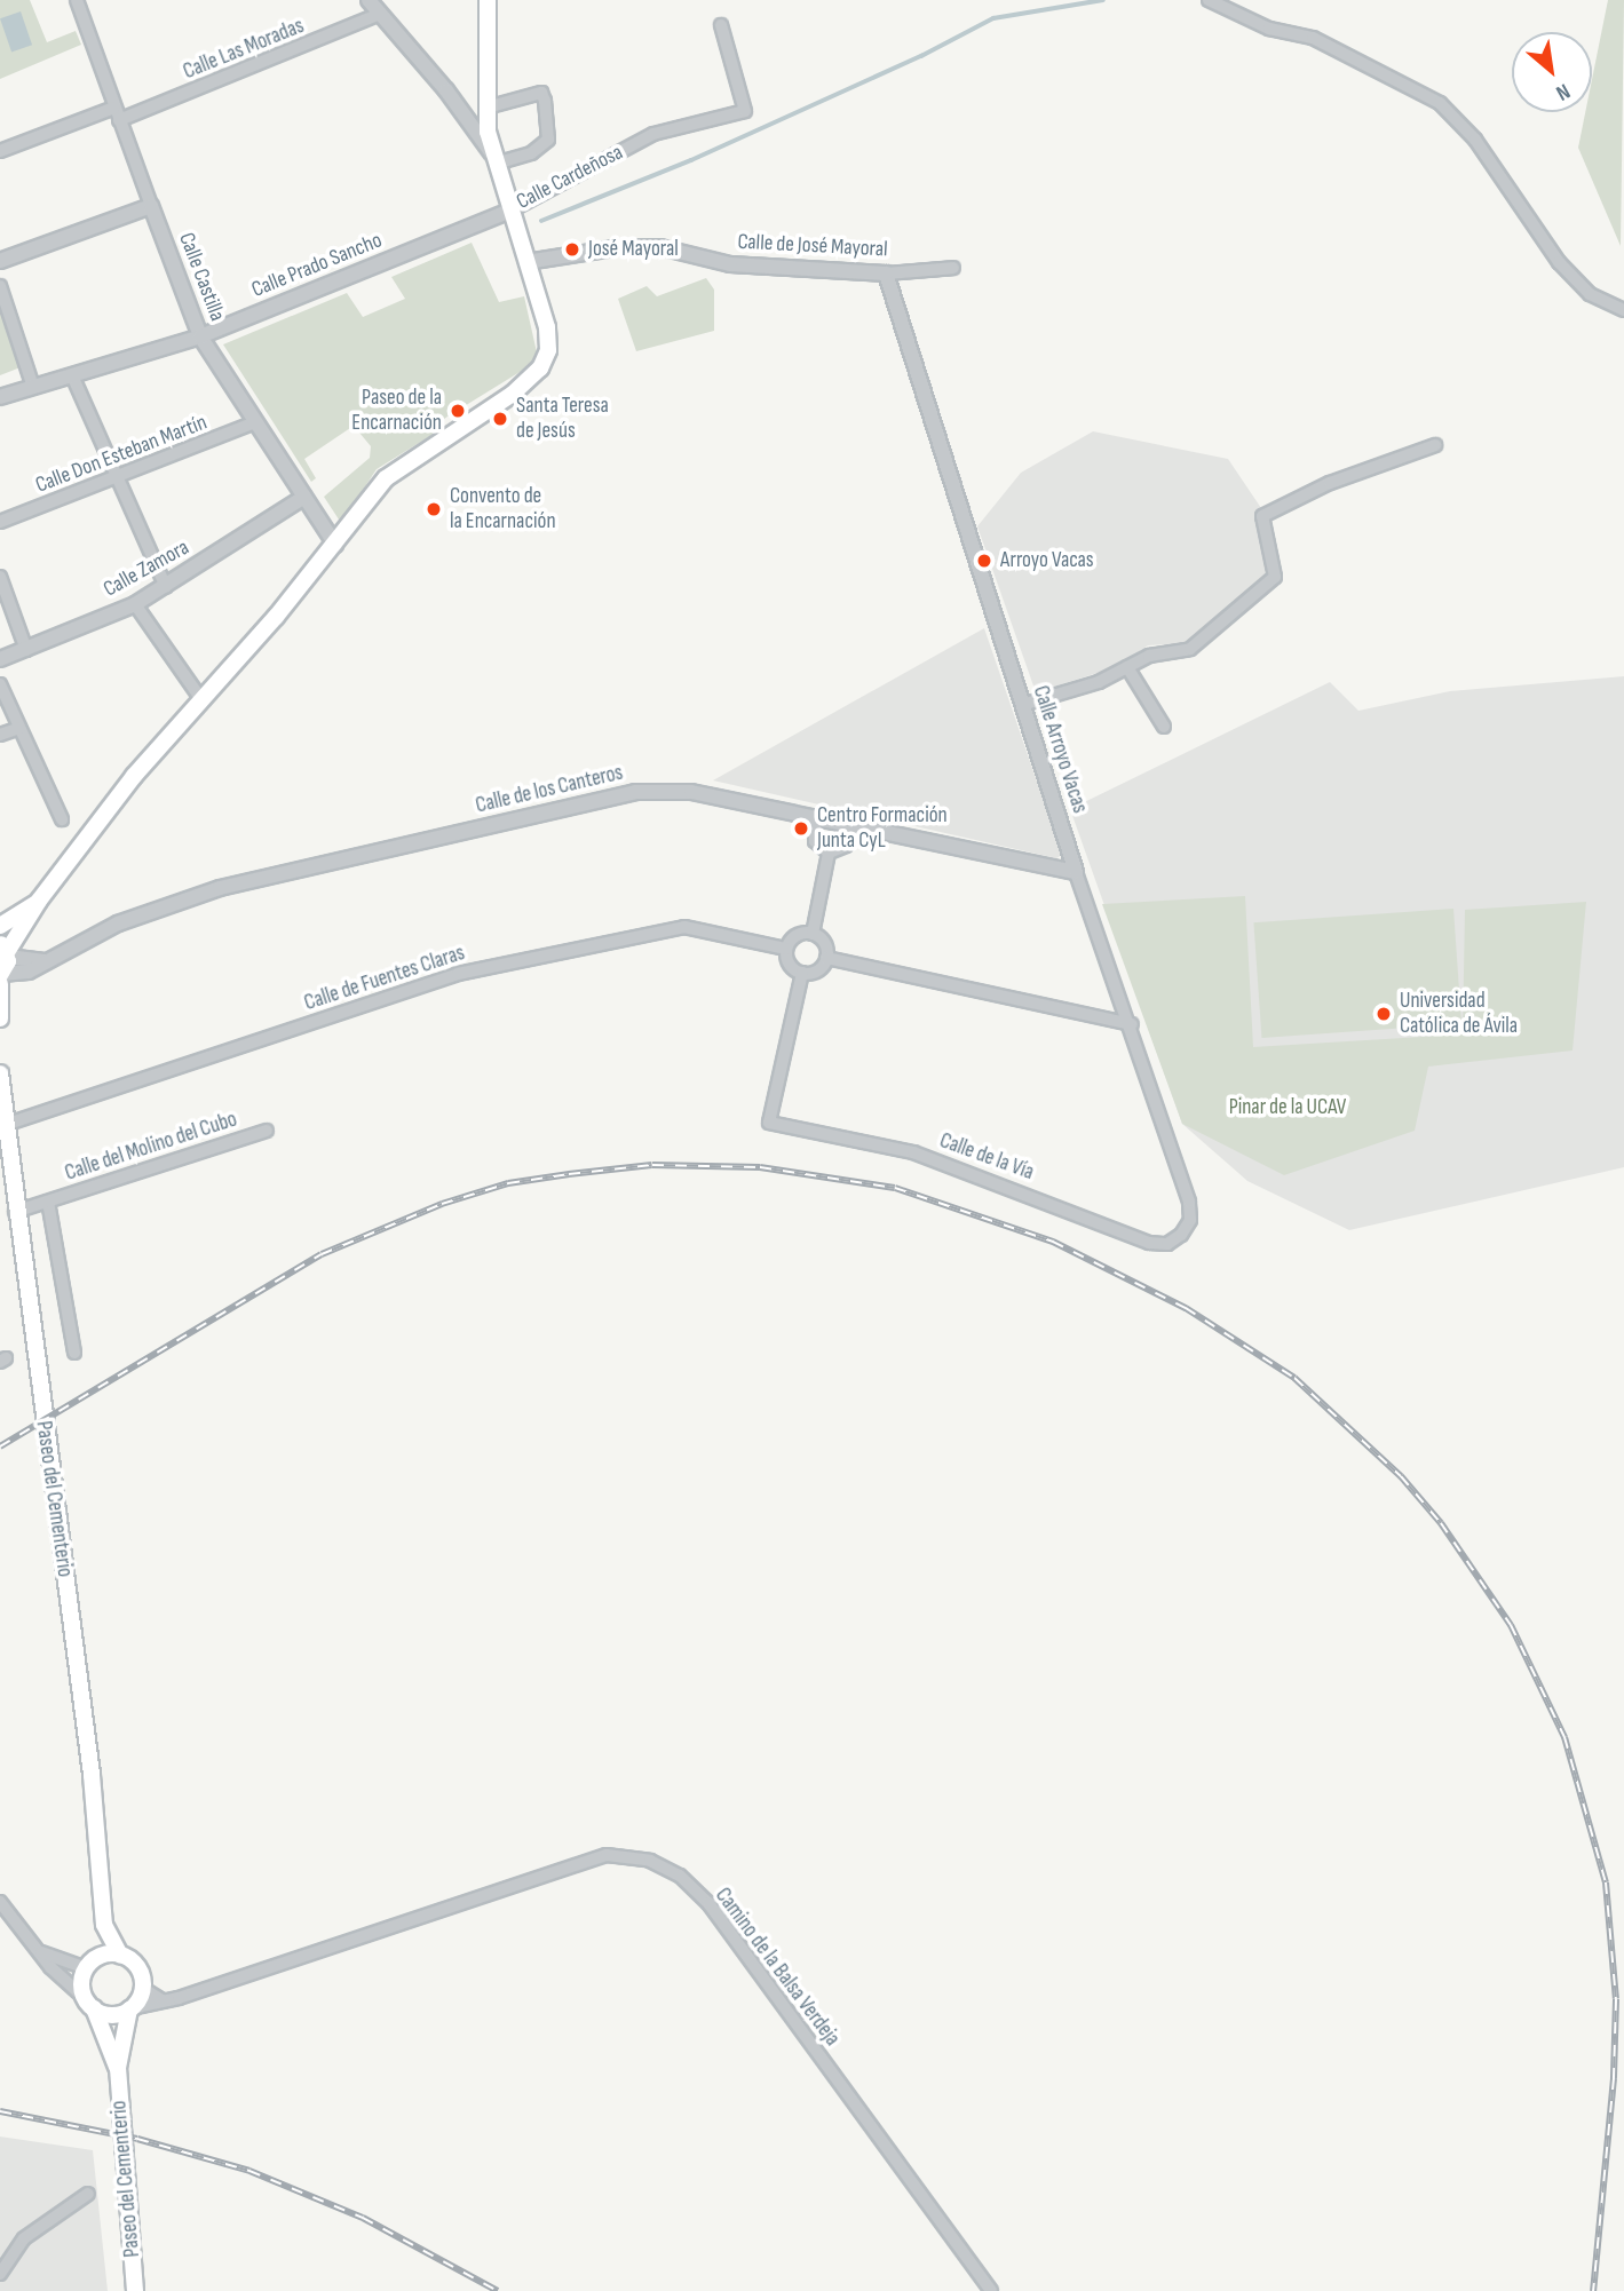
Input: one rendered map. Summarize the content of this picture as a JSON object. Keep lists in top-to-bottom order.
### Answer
{
  "streets": {
    "main road": ["Calle Cardeñosa", "Paseo del Cementerio"],
    "street": [
      "Calle Las Moradas",
      "Calle de José Mayoral",
      "Calle Prado Sancho",
      "Calle Castilla",
      "Calle Don Esteban Martín",
      "Calle Zamora",
      "Calle Arroyo Vacas",
      "Calle de los Canteros",
      "Calle de Fuentes Claras",
      "Calle del Molino del Cubo",
      "Calle de la Vía",
      "Camino de la Balsa Verdeja"
    ]
  },
  "crossings": [
    ["Calle Las Moradas", "Calle Castilla"],
    ["Calle Cardeñosa", "Calle Prado Sancho"],
    ["Calle de José Mayoral", "Calle Arroyo Vacas"],
    ["Calle Prado Sancho", "Calle Castilla"],
    ["Calle Castilla", "Calle Don Esteban Martín"],
    ["Calle Castilla", "Calle Zamora"],
    ["Calle Arroyo Vacas", "Calle de los Canteros"],
    ["Calle Arroyo Vacas", "Calle de la Vía"],
    ["Calle de Fuentes Claras", "Calle de la Vía"],
    ["Calle de Fuentes Claras", "Paseo del Cementerio"],
    ["Calle del Molino del Cubo", "Paseo del Cementerio"],
    ["Paseo del Cementerio", "Camino de la Balsa Verdeja"]
  ],
  "parks": ["Pinar de la UCAV"],
  "places": [
    "José Mayoral",
    "Paseo de la Encarnación",
    "Santa Teresa de Jesús",
    "Convento de la Encarnación",
    "Arroyo Vacas",
    "Centro Formación Junta CyL",
    "Universidad Católica de Ávila"
  ],
  "north": "bottom right"
}
